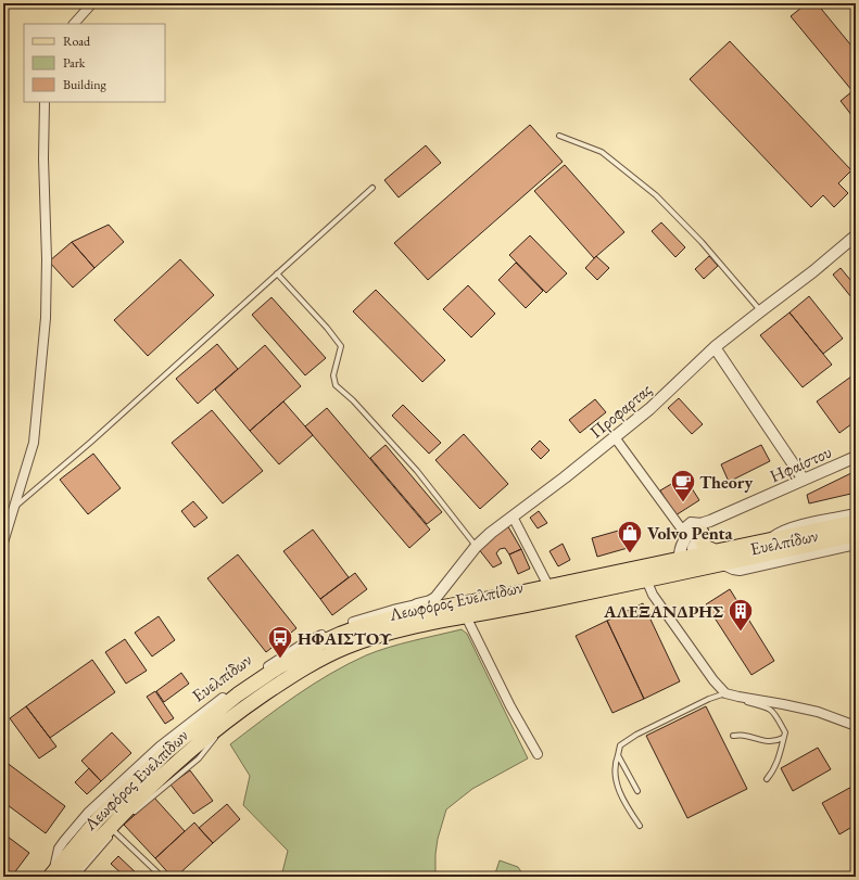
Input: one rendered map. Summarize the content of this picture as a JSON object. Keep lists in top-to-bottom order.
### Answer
{
  "streets": {
    "main road": ["Λεωφόρος Ευελπίδων"],
    "street": ["Προφαρτας", "Ηφαίστου", "Ευελπίδων"]
  },
  "crossings": [
    ["Προφαρτας", "Λεωφόρος Ευελπίδων"],
    ["Ευελπίδων", "Λεωφόρος Ευελπίδων"]
  ],
  "places": {
    "cafe": ["Theory"],
    "shop": ["Volvo Penta"],
    "building": ["ΑΛΕΞΑΝΔΡΗΣ"],
    "bus stop": ["ΗΦΑΙΣΤΟΥ"]
  },
  "legend": ["Road", "Park", "Building"]
}
